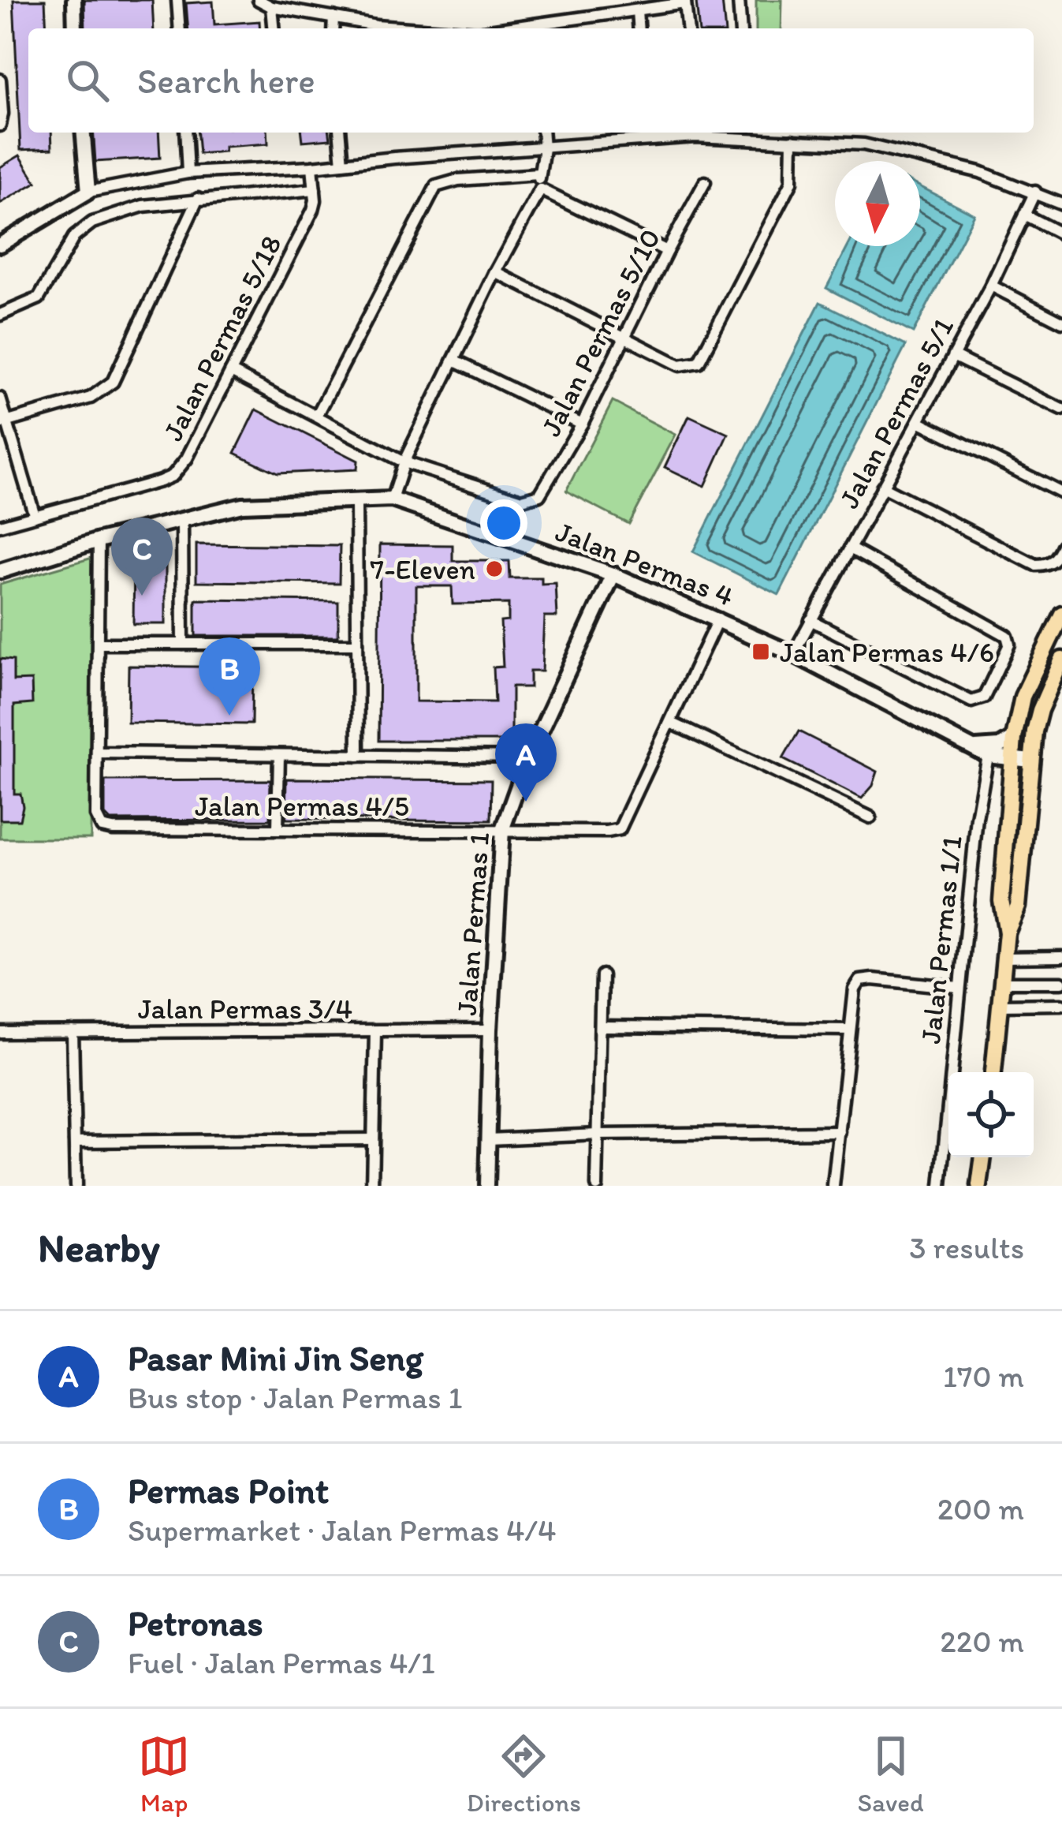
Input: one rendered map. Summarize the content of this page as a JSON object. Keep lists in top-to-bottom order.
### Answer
{
  "streets": {
    "street": [
      "Jalan Permas 5/10",
      "Jalan Permas 5/18",
      "Jalan Permas 5/1",
      "Jalan Permas 4",
      "Jalan Permas 4/5",
      "Jalan Permas 1",
      "Jalan Permas 1/1",
      "Jalan Permas 3/4"
    ]
  },
  "crossings": [
    ["Jalan Permas 5/1", "Jalan Permas 4"],
    ["Jalan Permas 4", "Jalan Permas 1"],
    ["Jalan Permas 4", "Jalan Permas 1/1"],
    ["Jalan Permas 4/5", "Jalan Permas 1"],
    ["Jalan Permas 1", "Jalan Permas 3/4"]
  ],
  "places": {
    "other": ["7-Eleven"],
    "transit": ["Jalan Permas 4/6"]
  },
  "north": "bottom",
  "page": {
    "search": "Search here",
    "pins": ["C", "B", "A"],
    "heading": ["Nearby", "3 results"],
    "list": [
      {
        "mark": "A",
        "name": "Pasar Mini Jin Seng",
        "note": "Bus stop · Jalan Permas 1",
        "value": "170 m"
      },
      {
        "mark": "B",
        "name": "Permas Point",
        "note": "Supermarket · Jalan Permas 4/4",
        "value": "200 m"
      },
      {
        "mark": "C",
        "name": "Petronas",
        "note": "Fuel · Jalan Permas 4/1",
        "value": "220 m"
      }
    ],
    "nav": ["Map", "Directions", "Saved"]
  }
}
